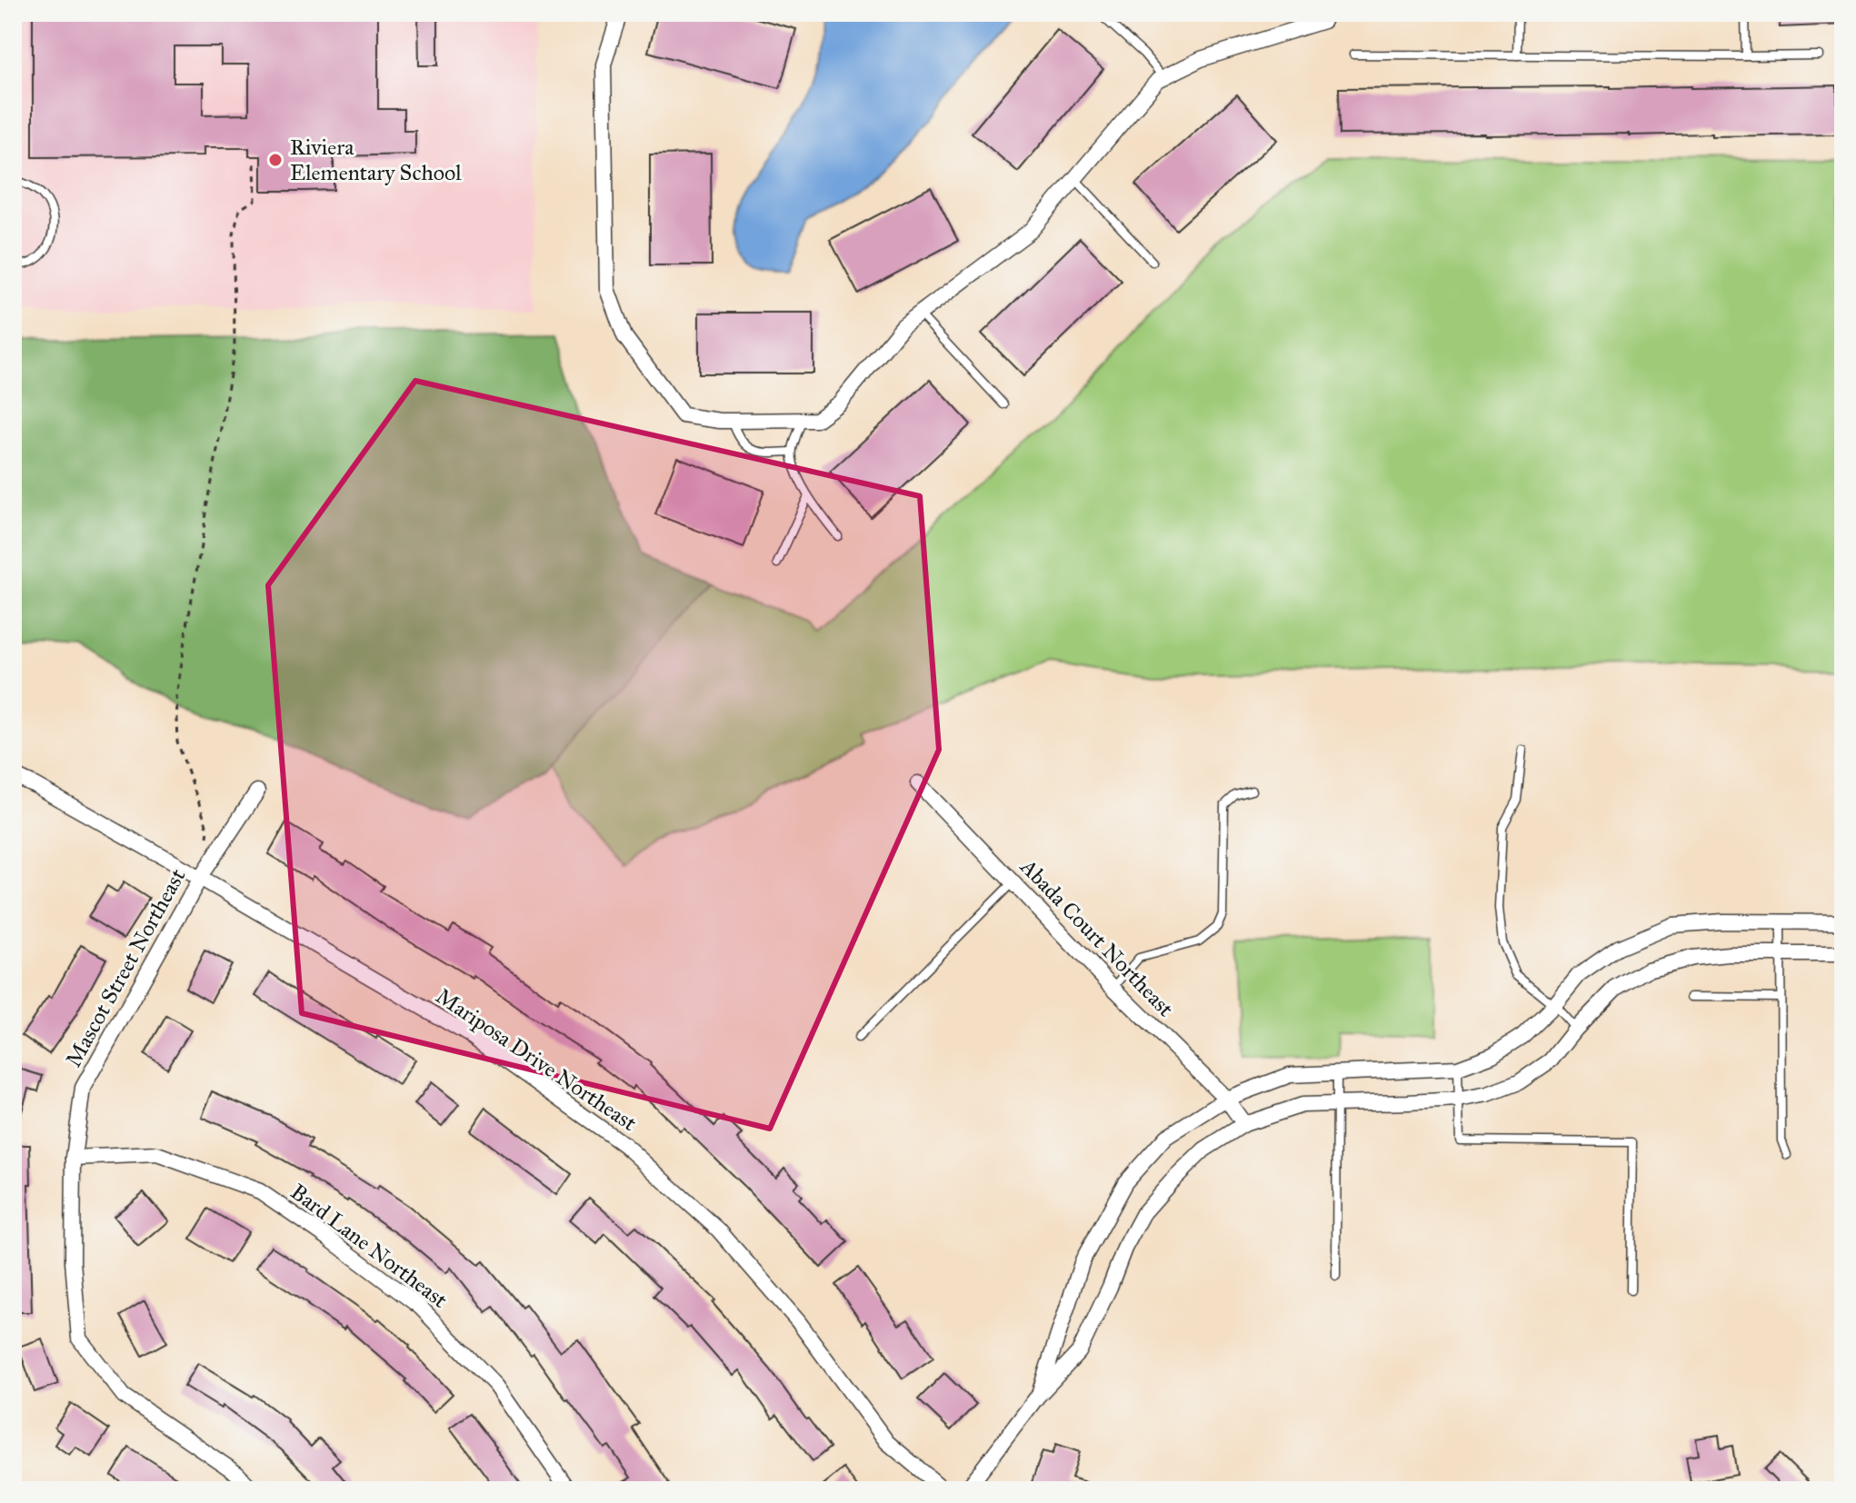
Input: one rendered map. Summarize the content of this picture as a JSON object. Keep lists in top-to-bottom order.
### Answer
{
  "streets": {
    "street": [
      "Abada Court Northeast",
      "Mascot Street Northeast",
      "Mariposa Drive Northeast",
      "Bard Lane Northeast"
    ]
  },
  "crossings": [
    ["Mascot Street Northeast", "Mariposa Drive Northeast"],
    ["Mascot Street Northeast", "Bard Lane Northeast"]
  ],
  "places": ["Riviera Elementary School"]
}
